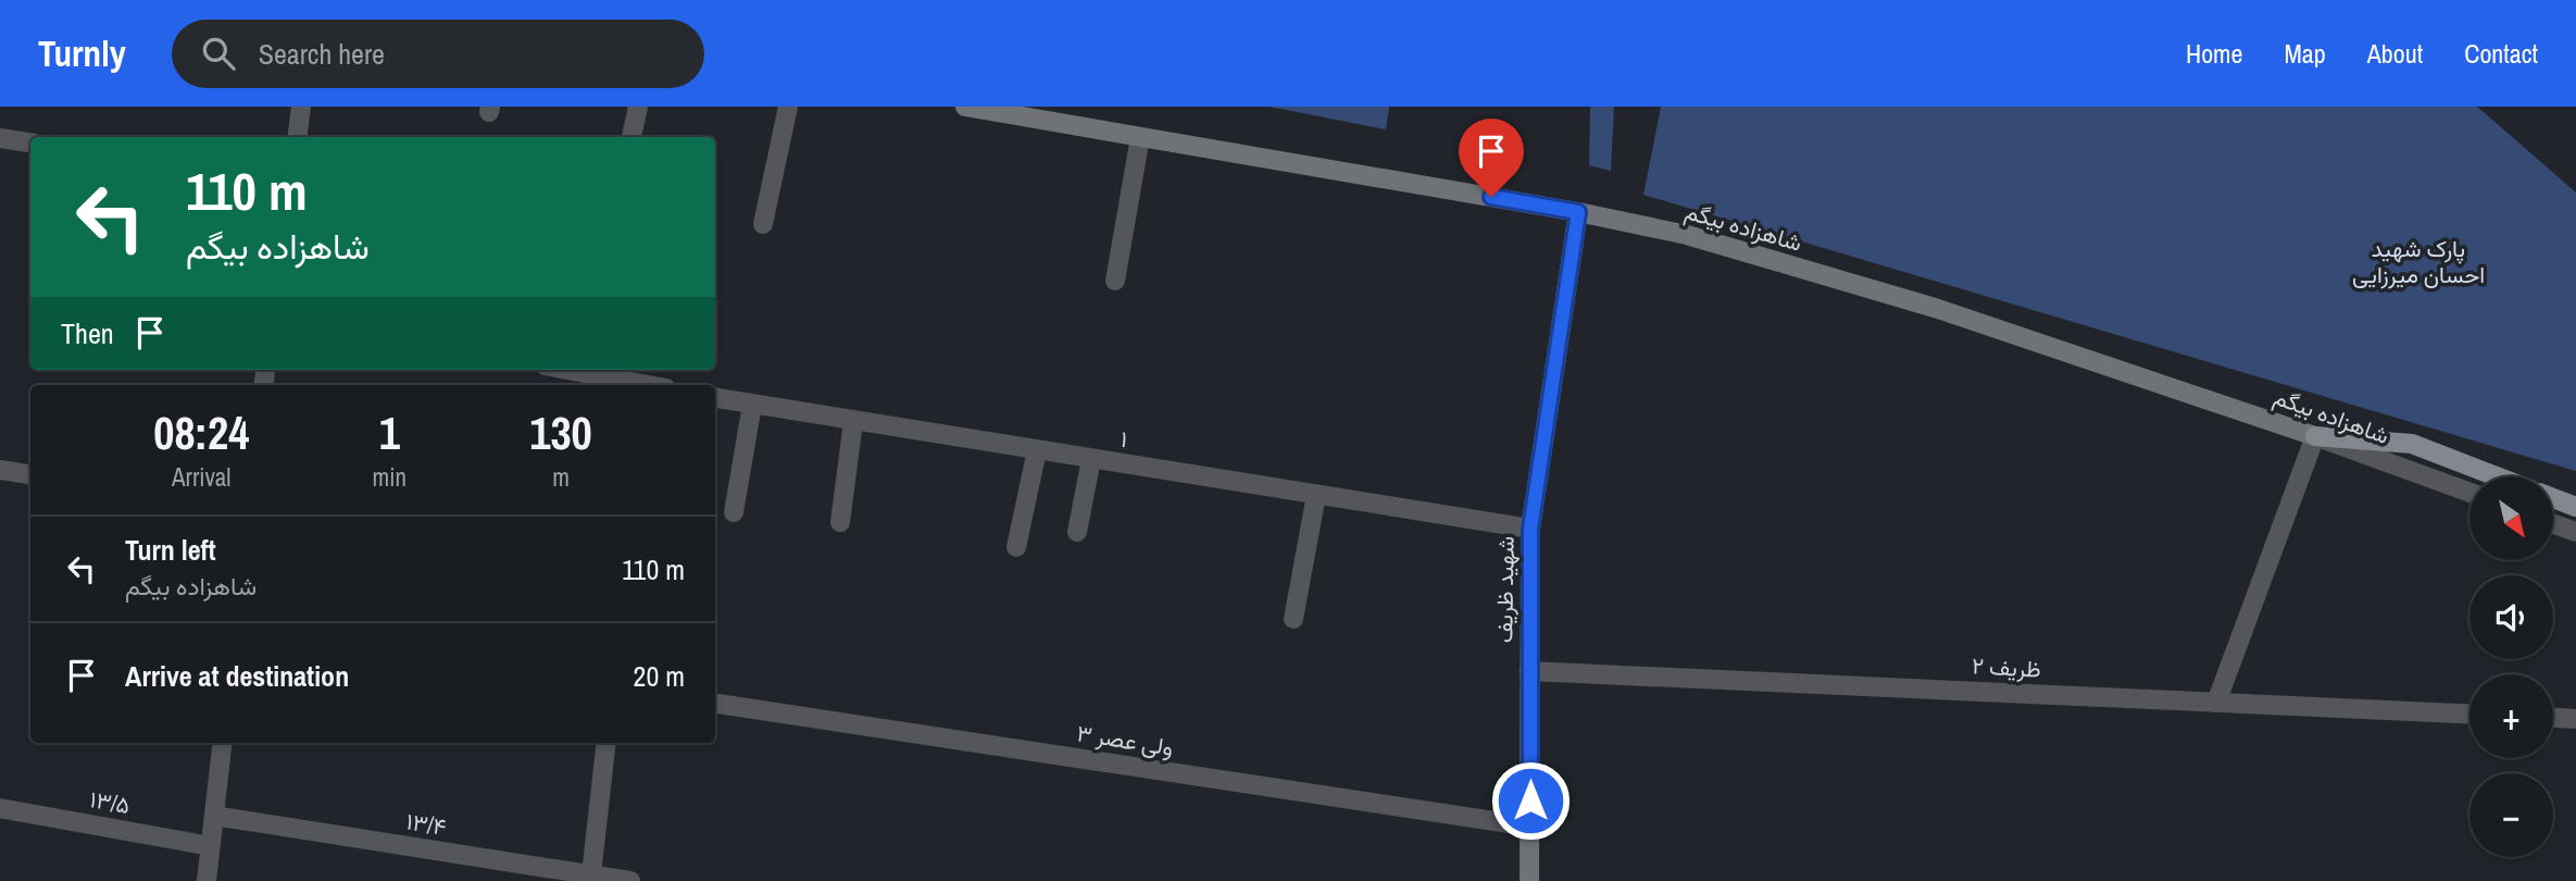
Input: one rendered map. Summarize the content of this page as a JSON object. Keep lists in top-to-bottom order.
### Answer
{
  "streets": {
    "street": [
      "شاهزاده بیگم",
      "۱",
      "شهید ظریف",
      "ظریف ۲",
      "ولی عصر ۳",
      "۱۳/۵",
      "۱۳/۴"
    ]
  },
  "crossings": [
    ["شاهزاده بیگم", "شهید ظریف"],
    ["۱", "شهید ظریف"],
    ["شهید ظریف", "ظریف ۲"],
    ["شهید ظریف", "ولی عصر ۳"]
  ],
  "parks": ["پارک شهید احسان میرزایی"],
  "north": "bottom right",
  "page": {
    "header": "Turnly",
    "search": "Search here",
    "nav": [
      "Home",
      "Map",
      "About",
      "Contact"
    ],
    "turn": ["110 m", "شاهزاده بیگم"],
    "then": "Then",
    "eta": [
      "08:24",
      "Arrival",
      "1",
      "min",
      "130",
      "m"
    ],
    "map_buttons": ["+", "−"],
    "list": [
      {
        "name": "Turn left",
        "note": "شاهزاده بیگم",
        "value": "110 m"
      },
      {
        "name": "Arrive at destination",
        "value": "20 m"
      }
    ]
  }
}
